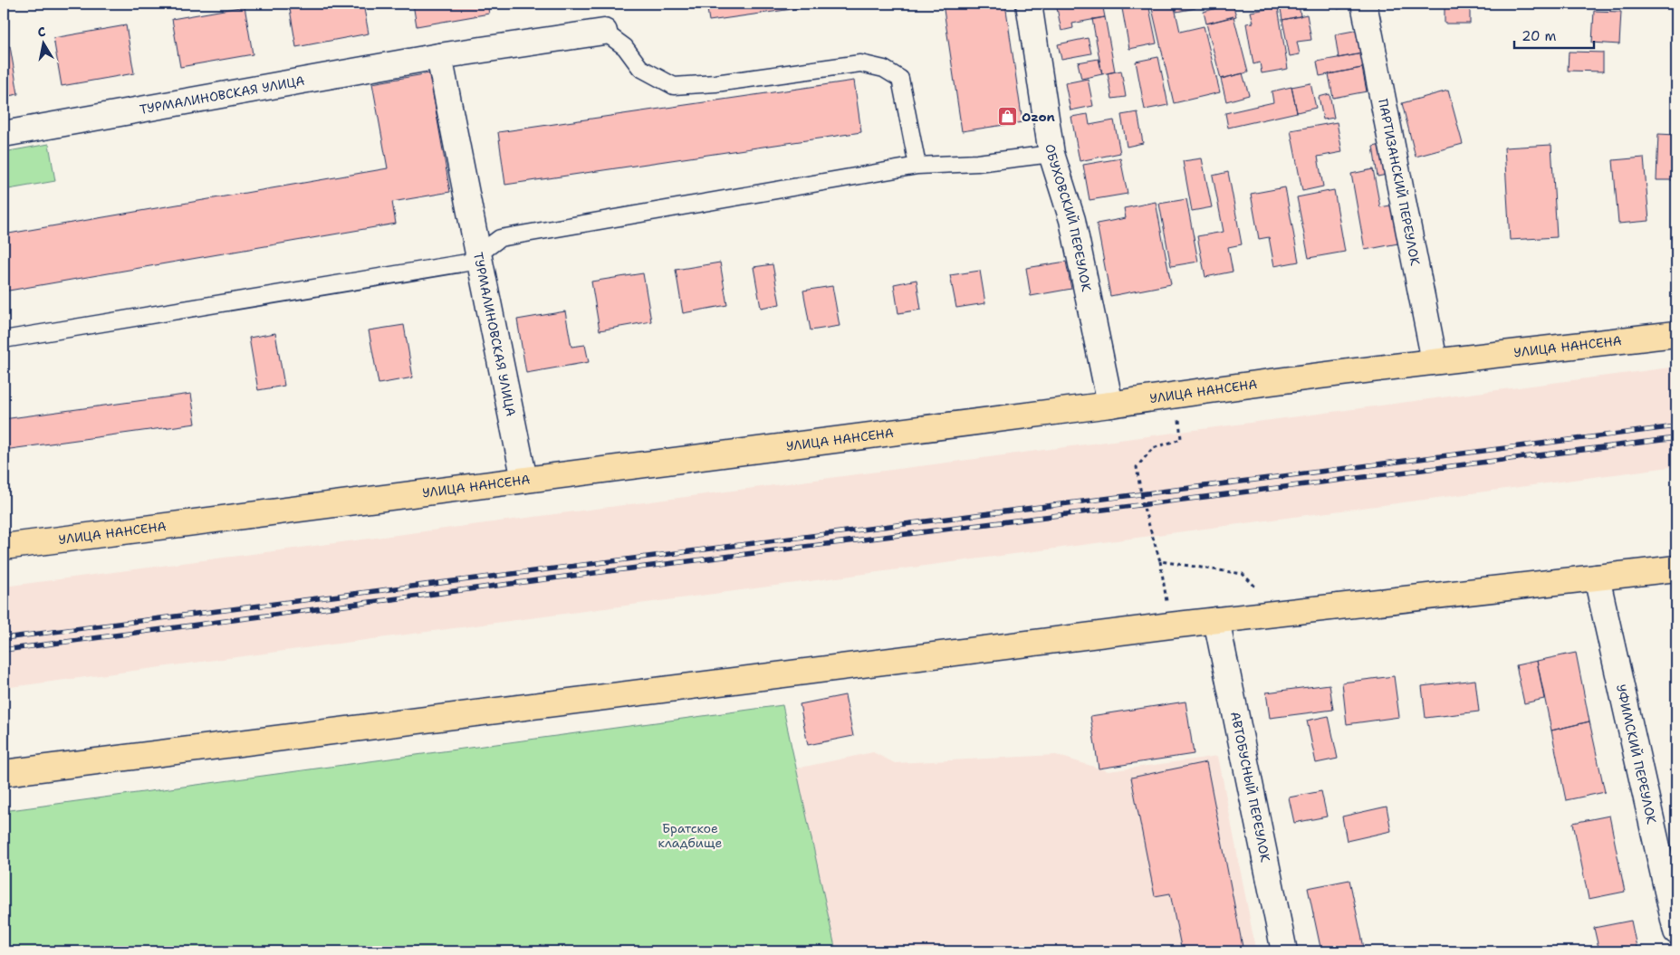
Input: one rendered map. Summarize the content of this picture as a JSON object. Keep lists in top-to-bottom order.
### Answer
{
  "streets": {
    "main road": ["УЛИЦА НАНСЕНА"],
    "street": [
      "ТУРМАЛИНОВСКАЯ УЛИЦА",
      "ПАРТИЗАНСКИЙ ПЕРЕУЛОК",
      "ОБУХОВСКИЙ ПЕРЕУЛОК",
      "УФИМСКИЙ ПЕРЕУЛОК",
      "АВТОБУСНЫЙ ПЕРЕУЛОК"
    ]
  },
  "crossings": [
    ["ТУРМАЛИНОВСКАЯ УЛИЦА", "УЛИЦА НАНСЕНА"],
    ["ПАРТИЗАНСКИЙ ПЕРЕУЛОК", "УЛИЦА НАНСЕНА"],
    ["ОБУХОВСКИЙ ПЕРЕУЛОК", "УЛИЦА НАНСЕНА"]
  ],
  "parks": ["Братское кладбище"],
  "places": {
    "shop": ["Ozon"]
  },
  "scale_bar": "20 m",
  "north": "top"
}
